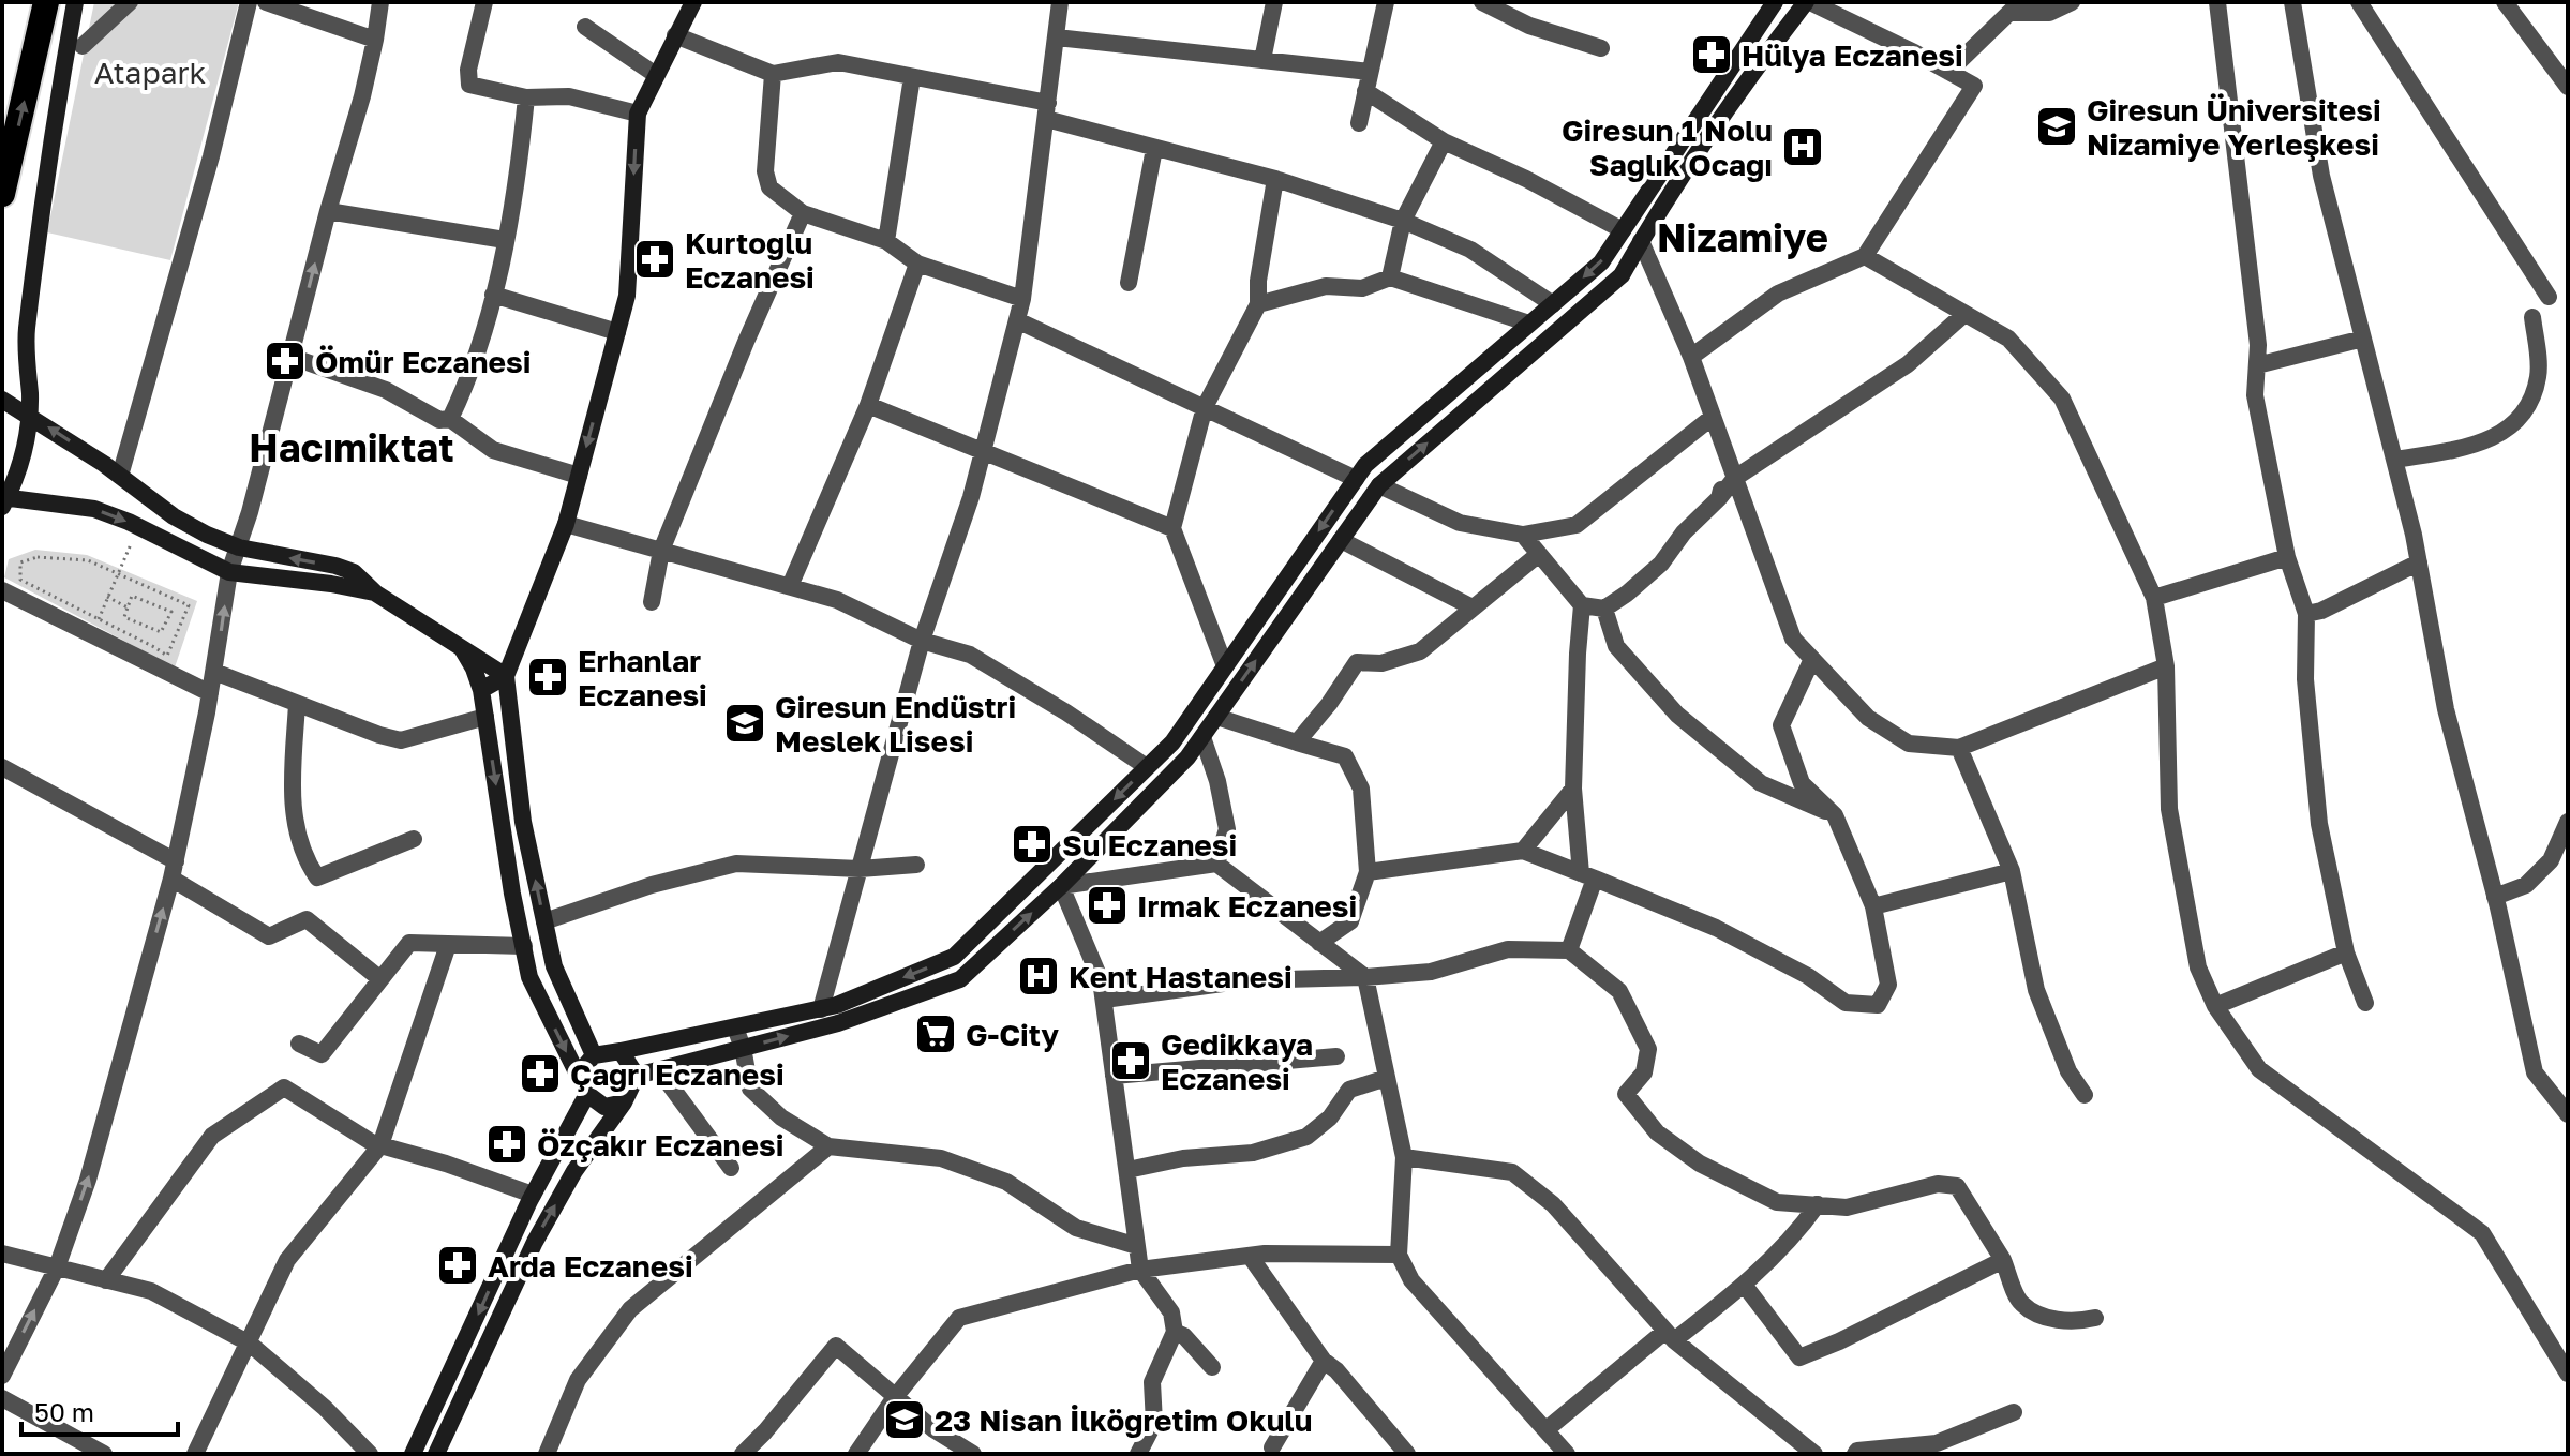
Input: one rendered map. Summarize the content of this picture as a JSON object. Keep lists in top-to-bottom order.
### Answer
{
  "districts": ["Nizamiye", "Hacımiktat"],
  "parks": ["Atapark"],
  "places": {
    "pharmacy": [
      "Hülya Eczanesi",
      "Kurtoğlu Eczanesi",
      "Ömür Eczanesi",
      "Erhanlar Eczanesi",
      "Su Eczanesi",
      "Irmak Eczanesi",
      "Gedikkaya Eczanesi",
      "Çağrı Eczanesi",
      "Özçakır Eczanesi",
      "Arda Eczanesi"
    ],
    "school or university": ["Giresun Üniversitesi Nizamiye Yerleşkesi", "Giresun Endüstri Meslek Lisesi", "23 Nisan İlköğretim Okulu"],
    "hospital": ["Giresun 1 Nolu Sağlık Ocağı", "Kent Hastanesi"],
    "supermarket": ["G-City"]
  },
  "scale_bar": "50 m"
}
